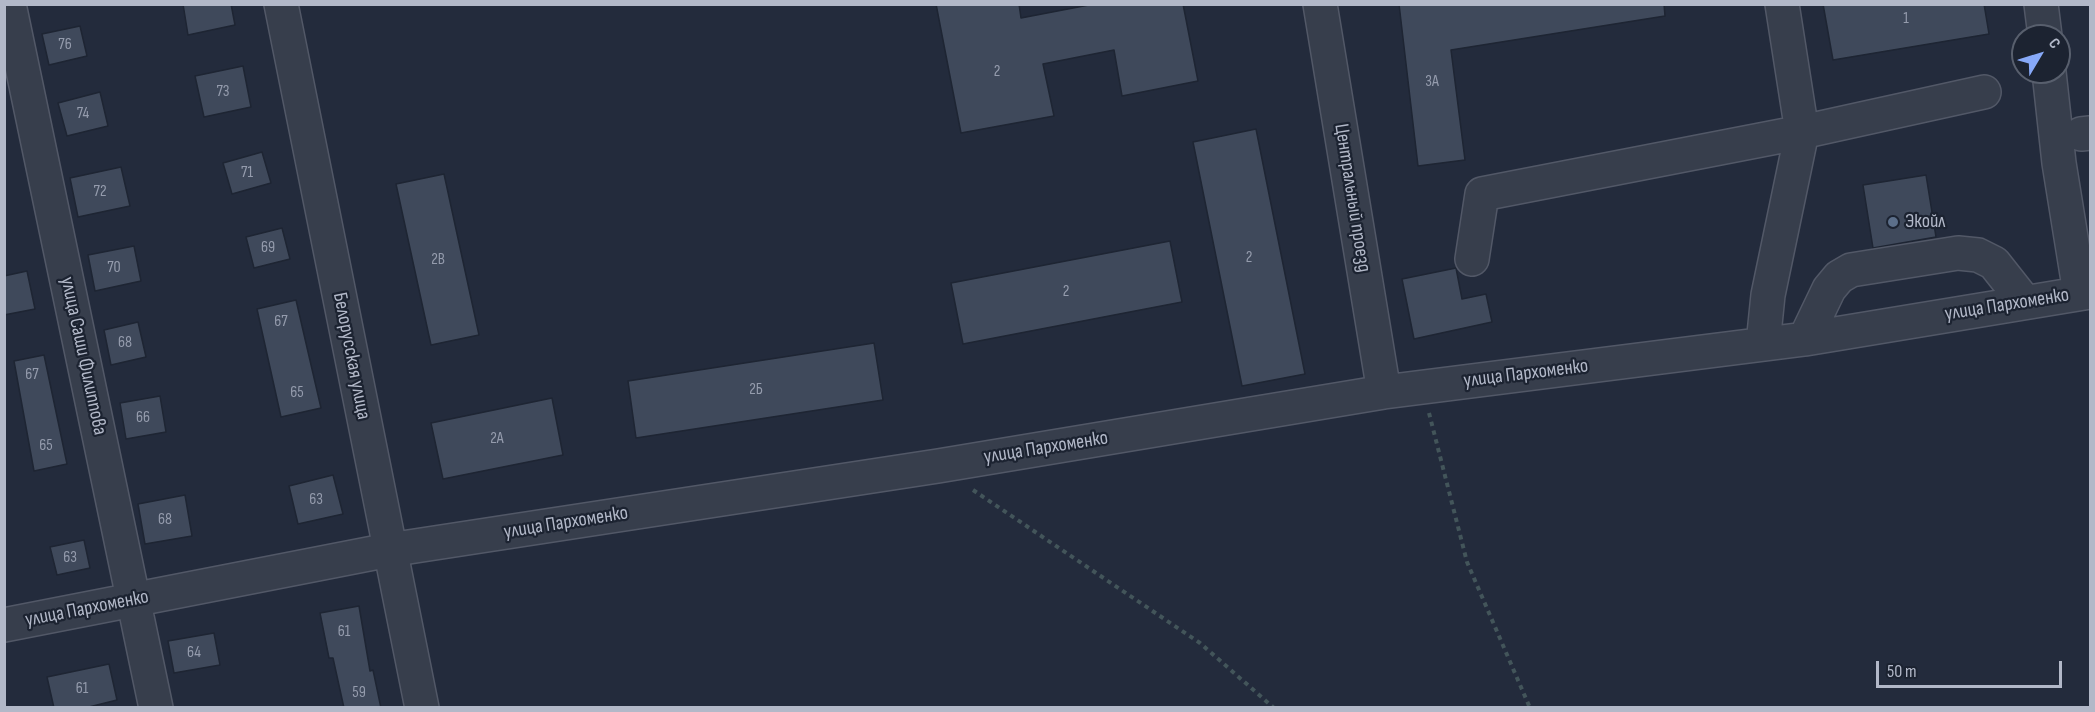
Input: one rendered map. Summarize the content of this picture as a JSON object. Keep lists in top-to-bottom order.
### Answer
{
  "streets": {
    "street": [
      "Центральный проезд",
      "улица Пархоменко",
      "улица Саши Филиппова",
      "Белорусская улица"
    ]
  },
  "crossings": [
    ["Центральный проезд", "улица Пархоменко"],
    ["улица Пархоменко", "улица Саши Филиппова"],
    ["улица Пархоменко", "Белорусская улица"]
  ],
  "places": ["Экойл"],
  "house_numbers": [
    "1",
    "76",
    "2",
    "3А",
    "73",
    "74",
    "71",
    "72",
    "69",
    "2",
    "2В",
    "70",
    "2",
    "67",
    "68",
    "67",
    "2Б",
    "65",
    "66",
    "2А",
    "65",
    "63",
    "68",
    "63",
    "61",
    "64",
    "61",
    "59"
  ],
  "scale_bar": "50 m",
  "north": "top right"
}
